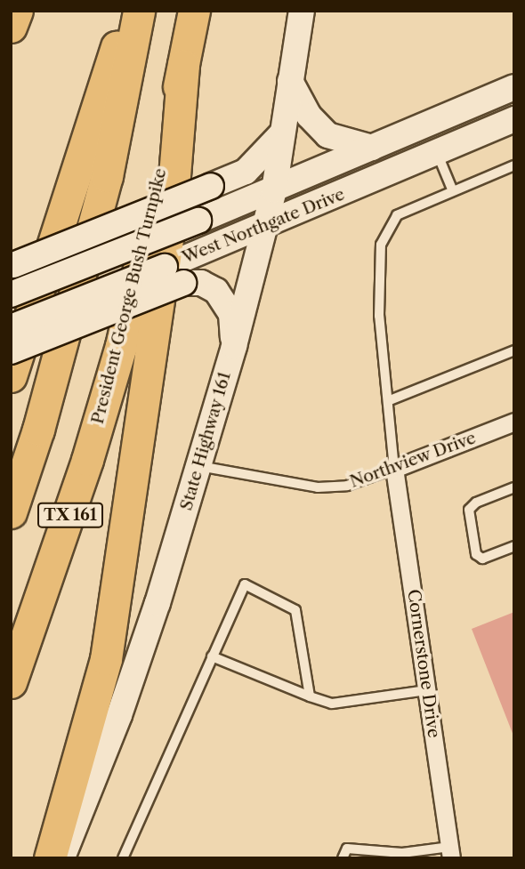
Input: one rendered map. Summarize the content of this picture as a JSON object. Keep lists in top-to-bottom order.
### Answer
{
  "streets": {
    "highway": ["President George Bush Turnpike", "TX 161"],
    "main road": ["West Northgate Drive", "State Highway 161"],
    "street": ["Northview Drive", "Cornerstone Drive"]
  },
  "crossings": [
    ["West Northgate Drive", "State Highway 161"],
    ["State Highway 161", "Northview Drive"],
    ["Northview Drive", "Cornerstone Drive"]
  ]
}
